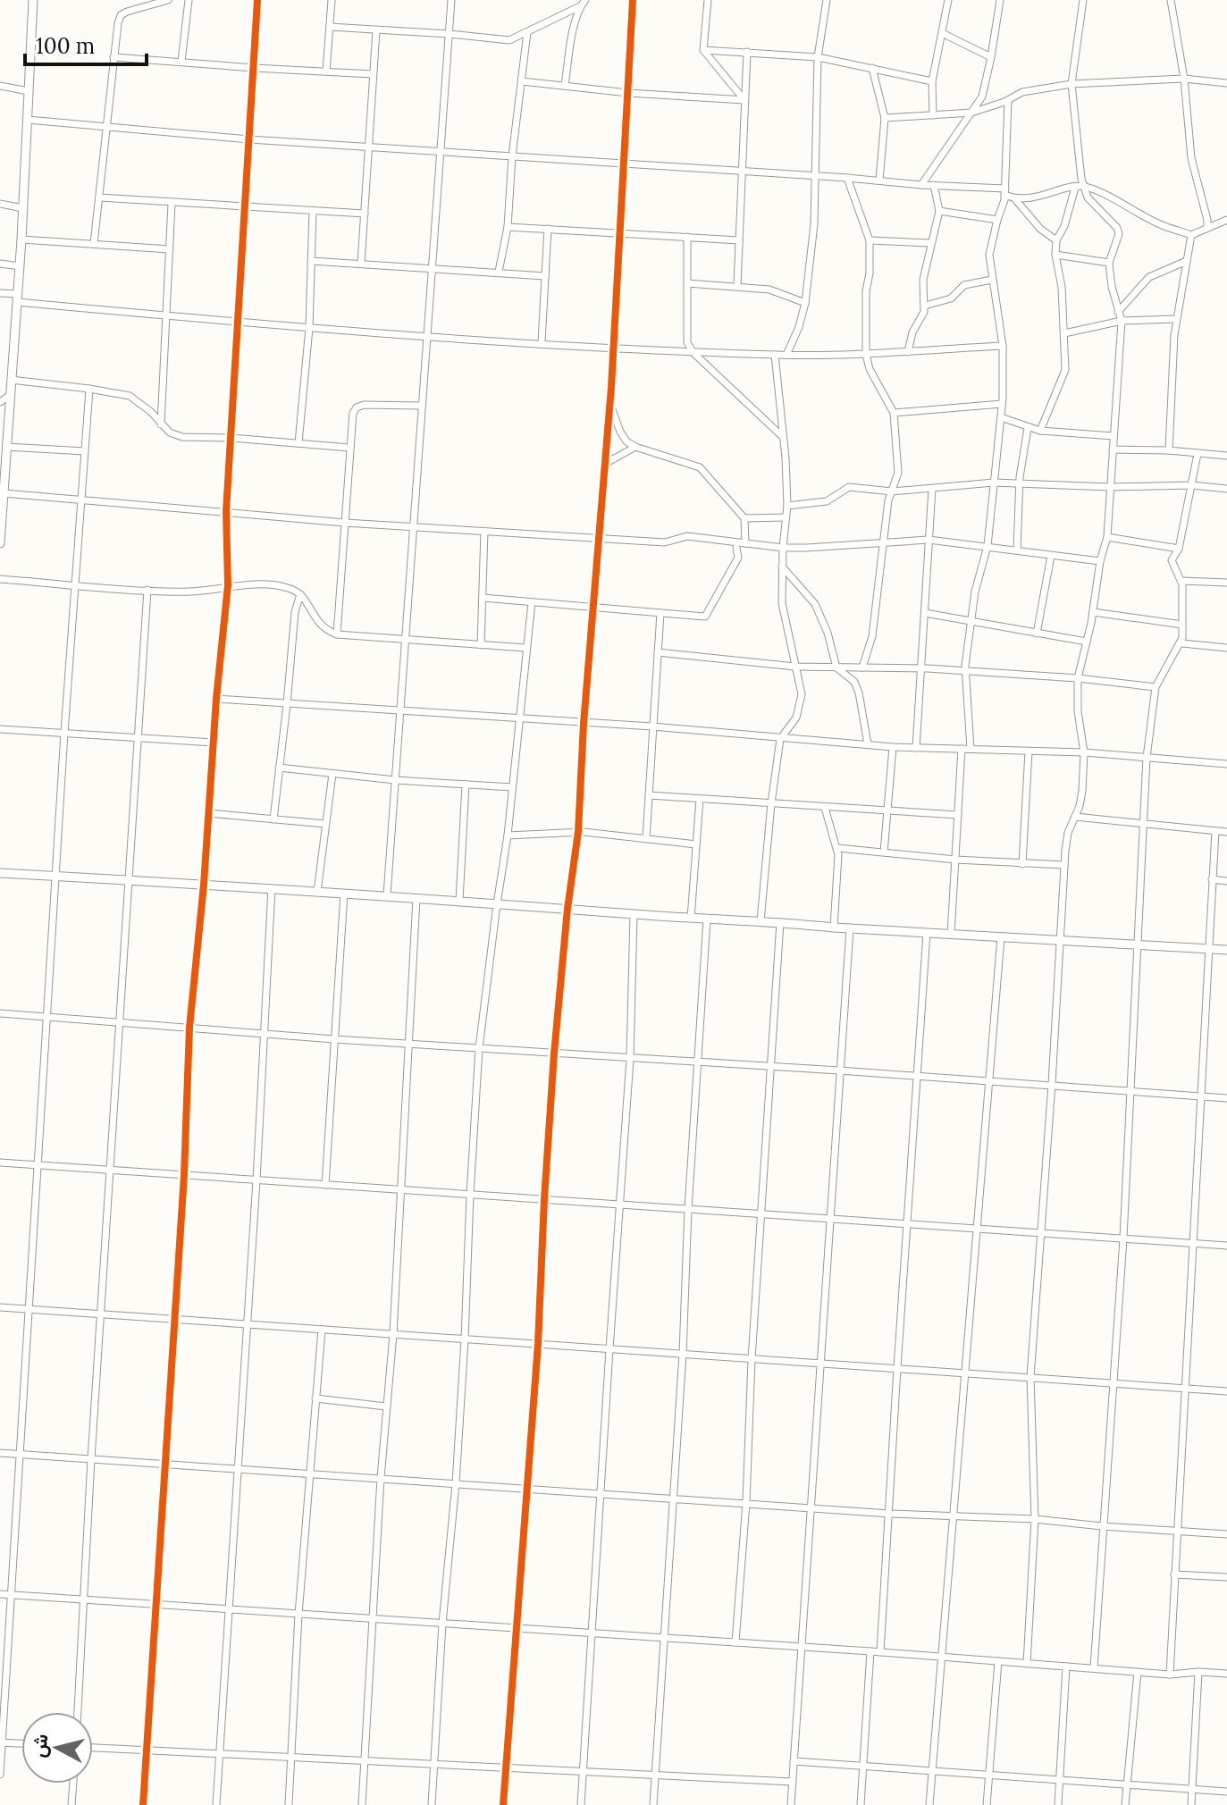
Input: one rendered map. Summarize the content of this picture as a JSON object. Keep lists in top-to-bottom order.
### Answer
{
  "scale_bar": "100 m",
  "north": "left"
}
